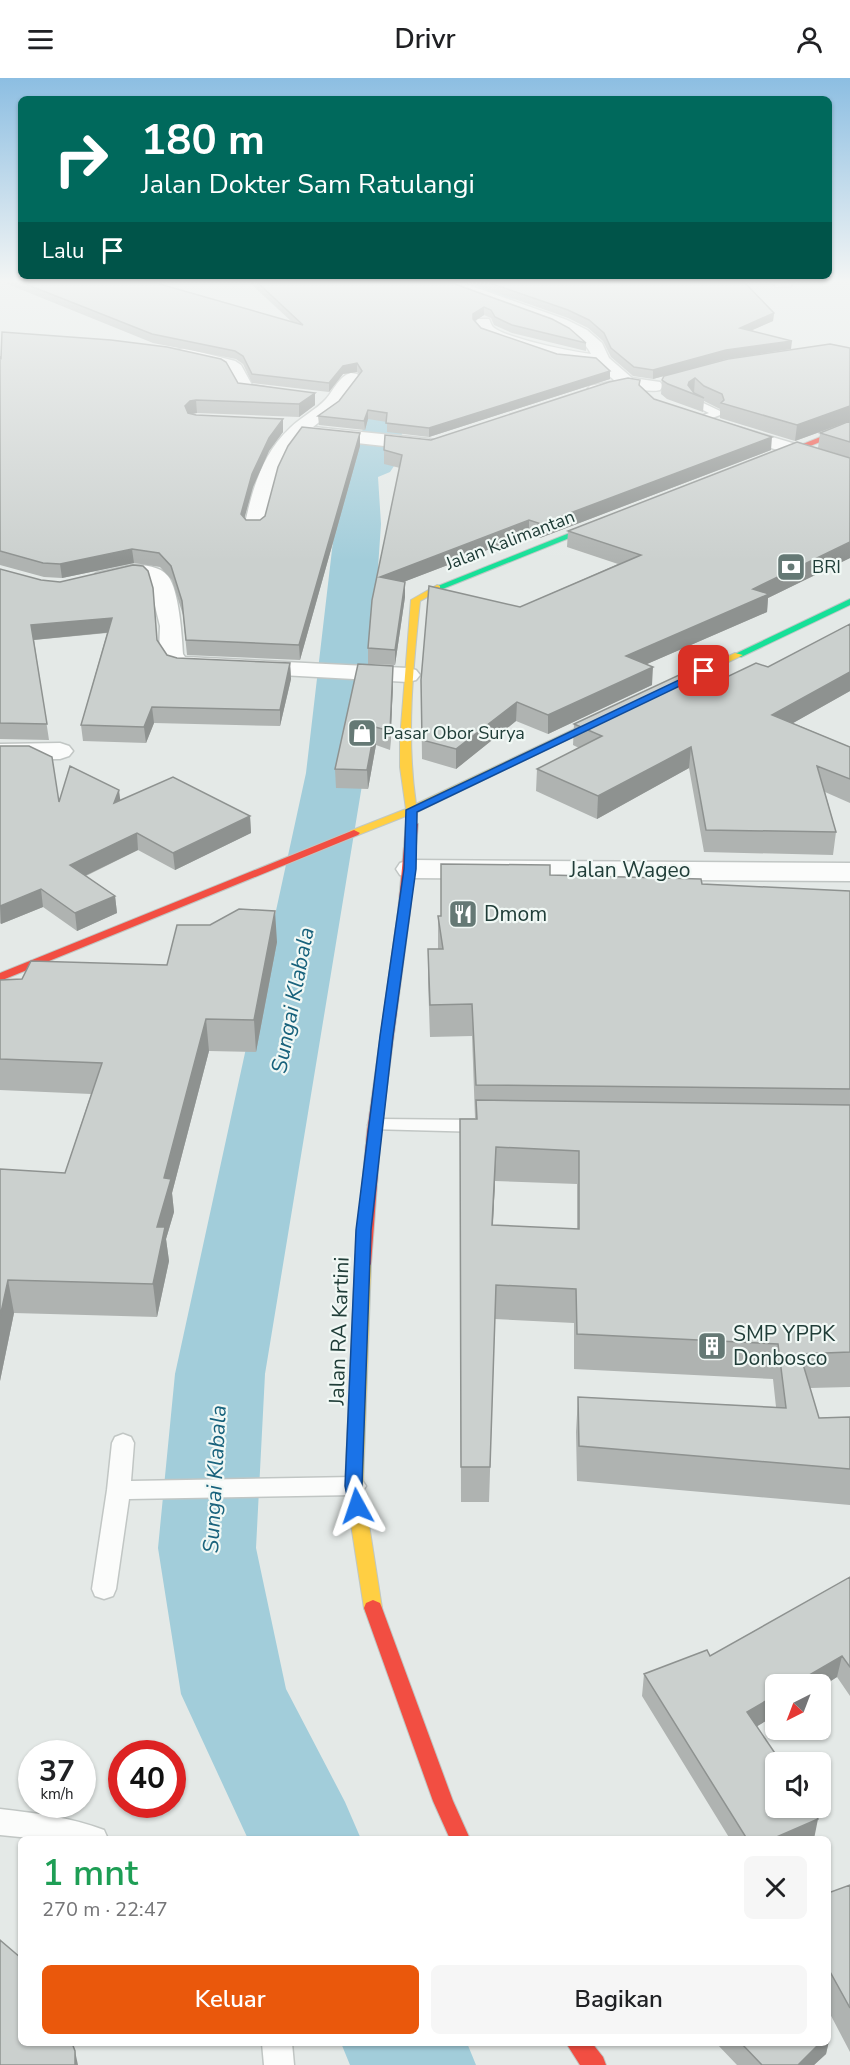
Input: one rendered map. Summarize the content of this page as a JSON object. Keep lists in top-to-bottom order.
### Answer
{
  "streets": {
    "street": ["Jalan Kalimantan", "Jalan Wageo", "Jalan RA Kartini"]
  },
  "crossings": [
    ["Jalan Kalimantan", "Jalan RA Kartini"],
    ["Jalan Wageo", "Jalan RA Kartini"]
  ],
  "water": ["Sungai Klabala"],
  "places": {
    "bank": ["BRI"],
    "shop": ["Pasar Obor Surya"],
    "restaurant": ["Dmom"],
    "building": ["SMP YPPK Donbosco"]
  },
  "north": "bottom left",
  "page": {
    "header": "Drivr",
    "turn": ["180 m", "Jalan Dokter Sam Ratulangi"],
    "then": "Lalu",
    "speed": "37 km/h",
    "limit": "40",
    "heading": ["1 mnt", "270 m · 22:47"],
    "buttons": ["Keluar", "Bagikan"]
  }
}
